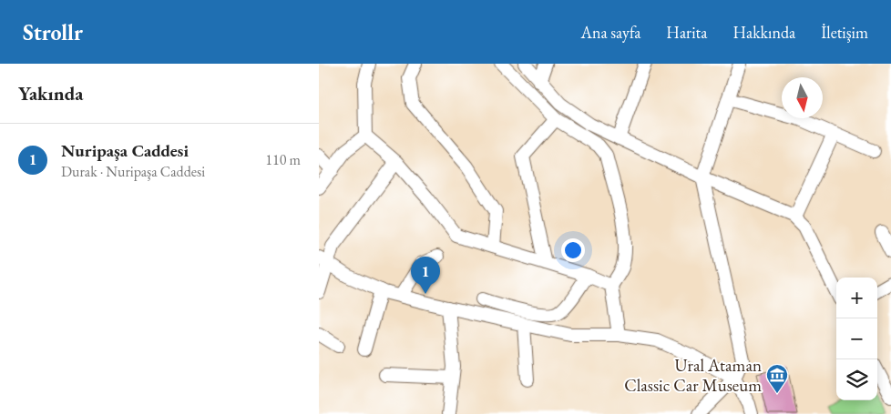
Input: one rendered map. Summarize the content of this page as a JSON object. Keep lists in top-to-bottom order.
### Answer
{
  "places": {
    "museum": ["Ural Ataman Classic Car Museum"]
  },
  "north": "bottom",
  "page": {
    "header": "Strollr",
    "nav": [
      "Ana sayfa",
      "Harita",
      "Hakkında",
      "İletişim"
    ],
    "heading": "Yakında",
    "list": [
      {
        "mark": "1",
        "name": "Nuripaşa Caddesi",
        "note": "Durak · Nuripaşa Caddesi",
        "value": "110 m"
      }
    ],
    "pins": "1",
    "map_buttons": ["+", "−"]
  }
}
